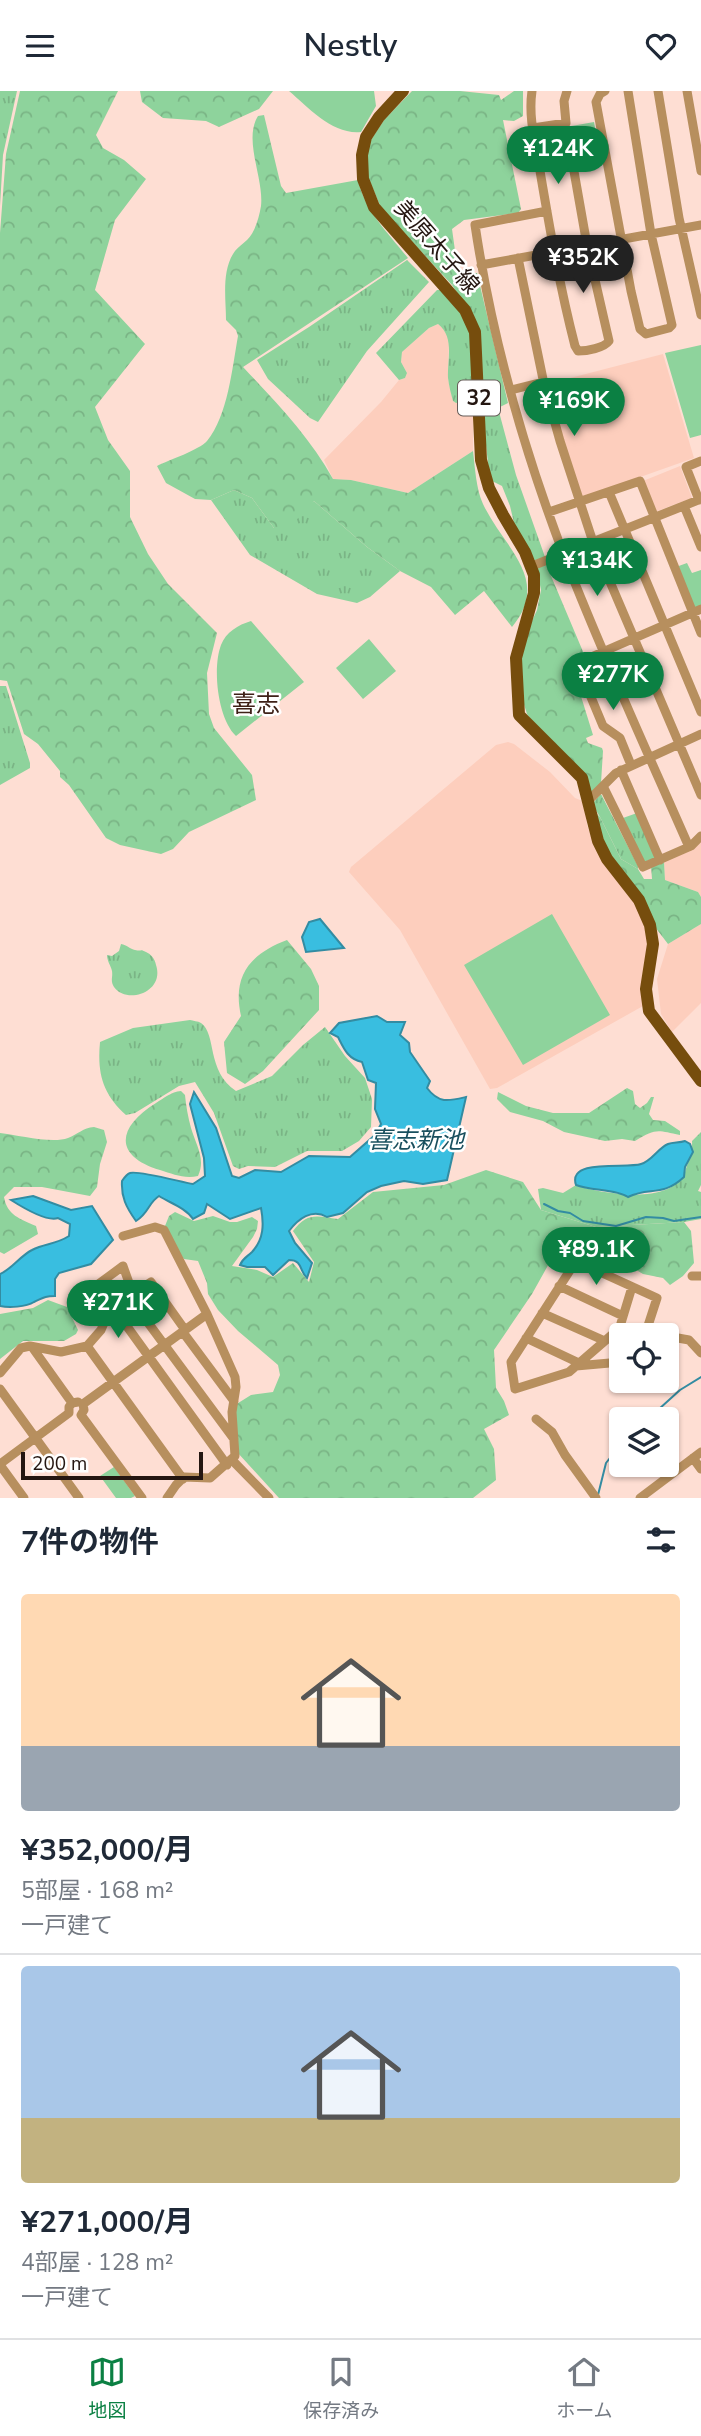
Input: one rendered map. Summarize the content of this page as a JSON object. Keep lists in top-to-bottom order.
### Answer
{
  "streets": {
    "main road": ["美原太子線", "32"]
  },
  "districts": ["喜志"],
  "water": ["喜志新池"],
  "scale_bar": "200 m",
  "page": {
    "header": "Nestly",
    "price": [
      "¥124K",
      "¥352K",
      "¥169K",
      "¥134K",
      "¥277K",
      "¥89.1K",
      "¥271K"
    ],
    "scale": "200 m",
    "heading": "7件の物件",
    "list": [
      {
        "name": "¥352,000/月",
        "note": "5部屋 · 168 m² · 一戸建て"
      },
      {
        "name": "¥271,000/月",
        "note": "4部屋 · 128 m² · 一戸建て"
      }
    ],
    "tabs": ["地図", "保存済み", "ホーム"]
  }
}
